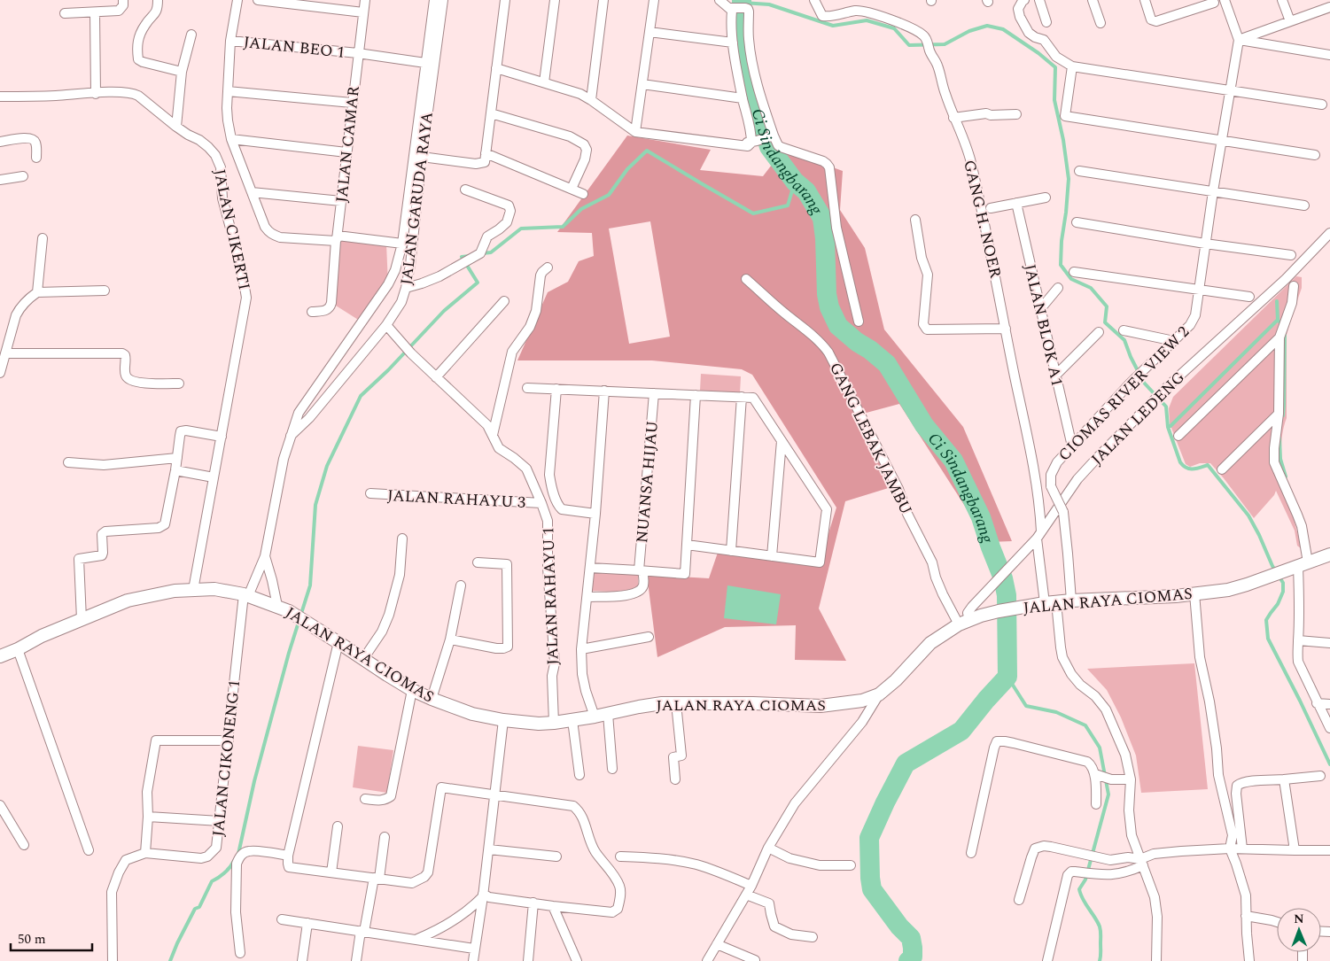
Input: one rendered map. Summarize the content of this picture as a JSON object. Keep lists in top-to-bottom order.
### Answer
{
  "streets": {
    "main road": ["JALAN RAYA CIOMAS"],
    "street": [
      "JALAN BEO 1",
      "JALAN CAMAR",
      "JALAN GARUDA RAYA",
      "GANG H. NOER",
      "JALAN CIKERTI",
      "JALAN BLOK A1",
      "CIOMAS RIVER VIEW 2",
      "JALAN LEDENG",
      "GANG LEBAK JAMBU",
      "NUANSA HIJAU",
      "JALAN RAHAYU 3",
      "JALAN RAHAYU 1",
      "JALAN CIKONENG 1"
    ]
  },
  "crossings": [
    ["JALAN BEO 1", "JALAN CAMAR"],
    ["JALAN BEO 1", "JALAN GARUDA RAYA"],
    ["JALAN GARUDA RAYA", "JALAN RAHAYU 1"],
    ["JALAN GARUDA RAYA", "JALAN RAYA CIOMAS"],
    ["JALAN GARUDA RAYA", "JALAN CIKONENG 1"],
    ["GANG H. NOER", "JALAN LEDENG"],
    ["GANG H. NOER", "JALAN RAYA CIOMAS"],
    ["JALAN CIKERTI", "JALAN RAYA CIOMAS"],
    ["JALAN BLOK A1", "CIOMAS RIVER VIEW 2"],
    ["CIOMAS RIVER VIEW 2", "JALAN RAYA CIOMAS"],
    ["JALAN LEDENG", "GANG LEBAK JAMBU"],
    ["JALAN LEDENG", "JALAN RAYA CIOMAS"],
    ["GANG LEBAK JAMBU", "JALAN RAYA CIOMAS"],
    ["JALAN RAHAYU 3", "JALAN RAHAYU 1"],
    ["JALAN RAHAYU 1", "JALAN RAYA CIOMAS"],
    ["JALAN RAYA CIOMAS", "JALAN CIKONENG 1"]
  ],
  "water": ["Ci Sindangbarang"],
  "scale_bar": "50 m",
  "north": "top"
}
